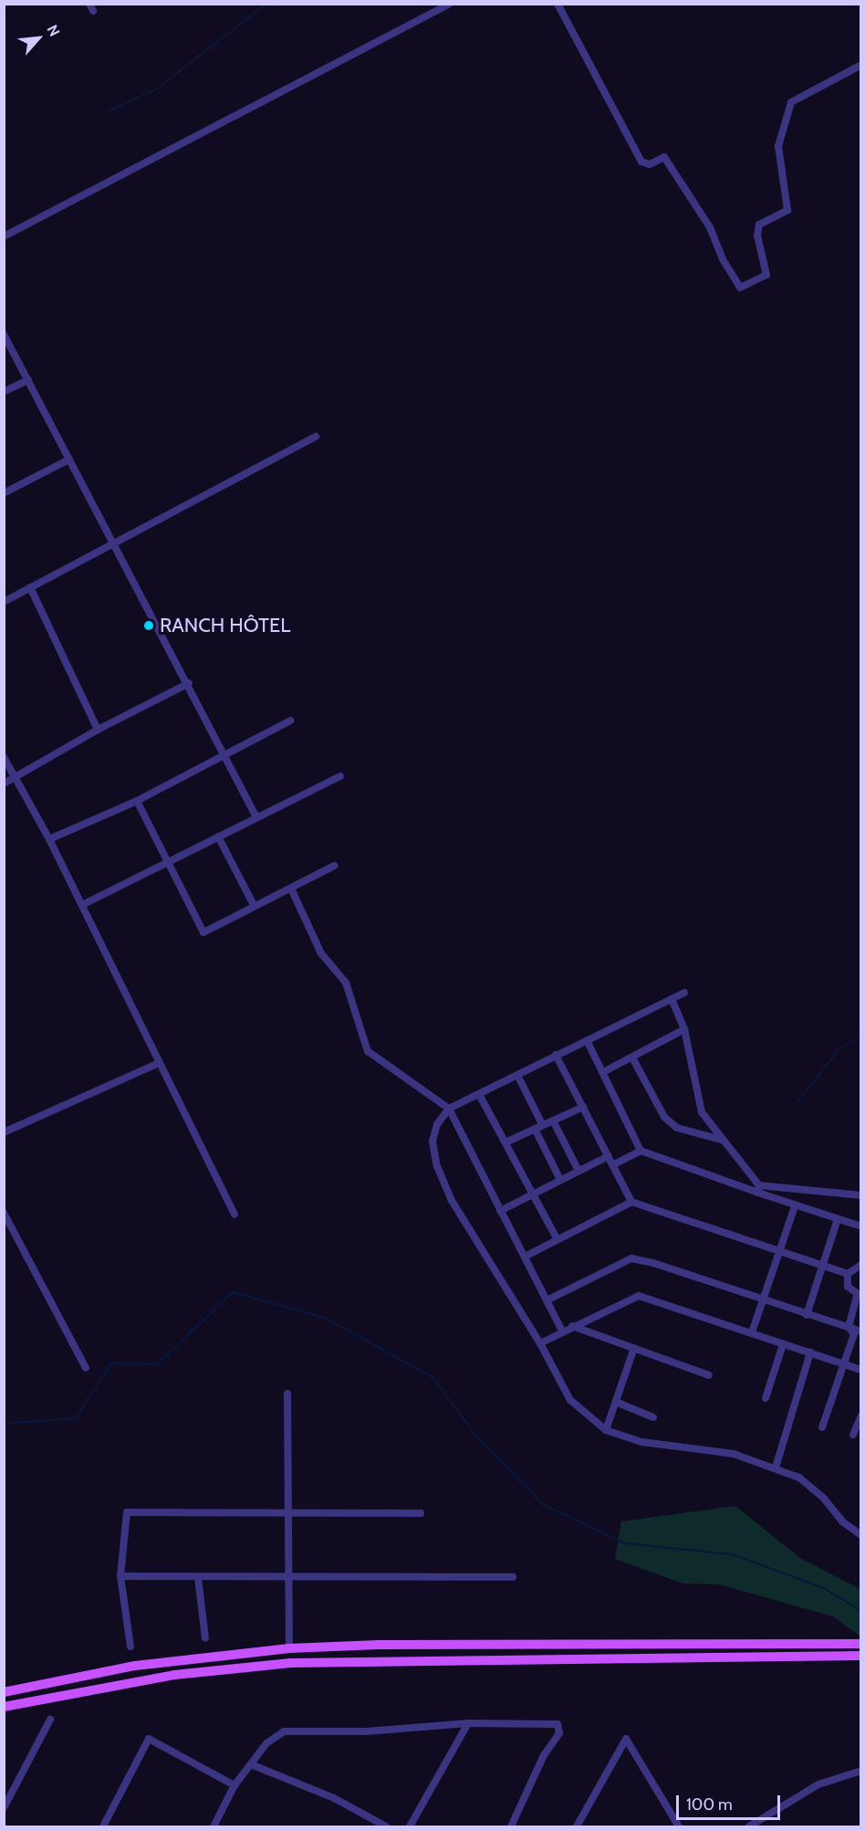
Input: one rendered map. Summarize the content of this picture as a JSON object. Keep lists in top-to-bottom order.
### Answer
{
  "places": ["RANCH HÔTEL"],
  "scale_bar": "100 m",
  "north": "top right"
}
